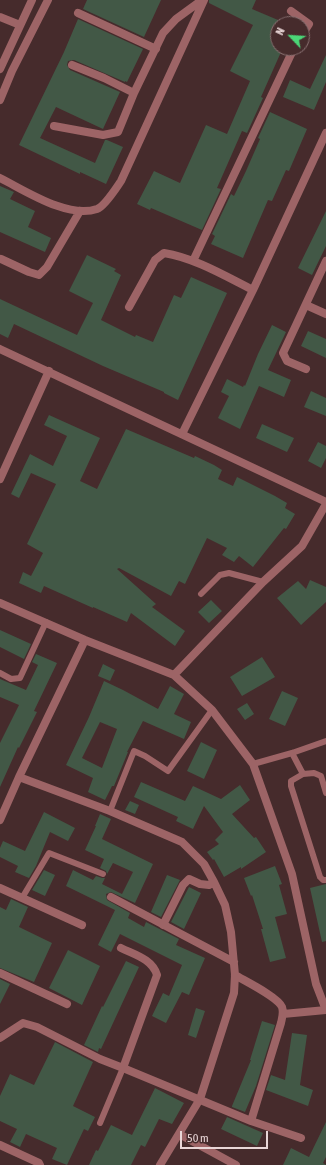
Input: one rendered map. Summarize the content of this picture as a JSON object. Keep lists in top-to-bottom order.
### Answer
{
  "scale_bar": "50 m",
  "north": "top left"
}
